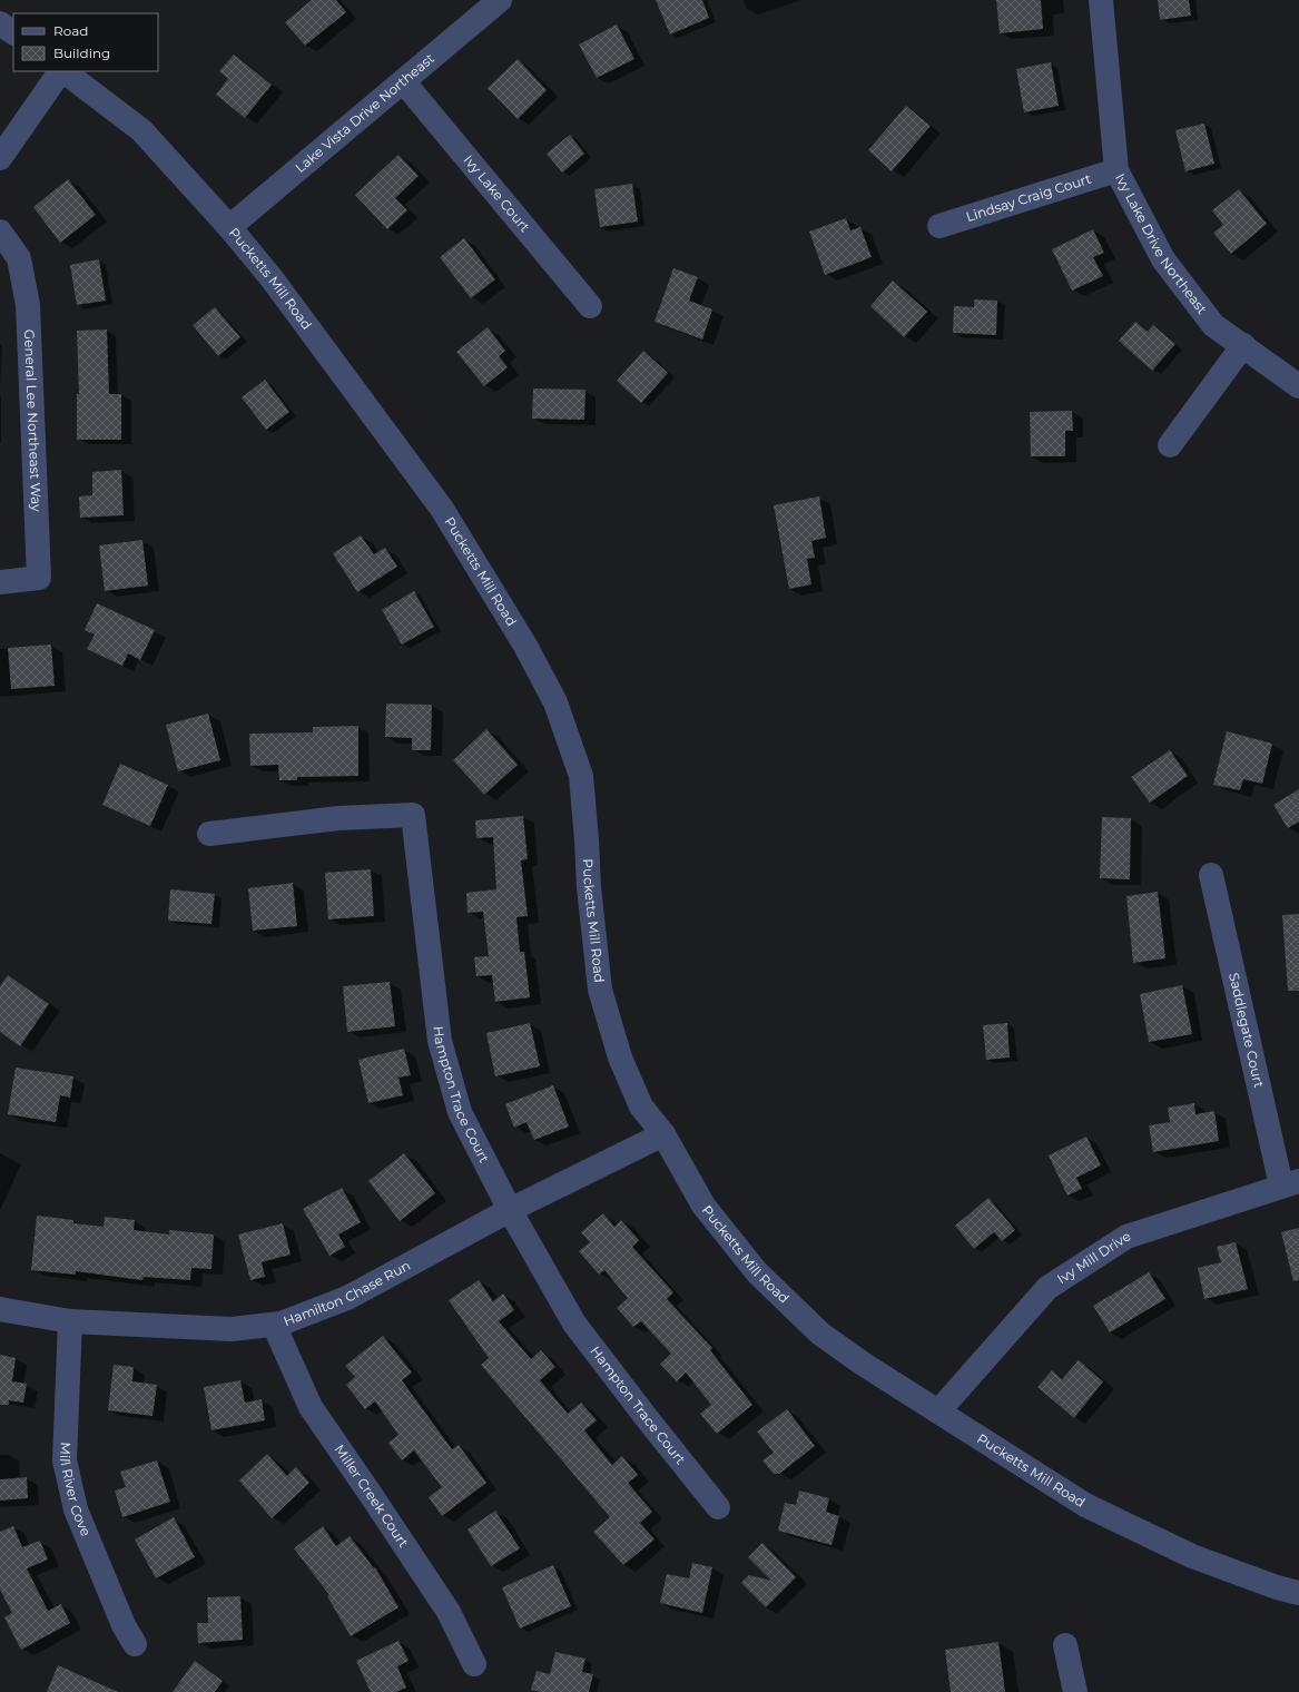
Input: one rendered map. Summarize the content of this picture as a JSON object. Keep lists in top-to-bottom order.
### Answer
{
  "streets": {
    "street": [
      "Lake Vista Drive Northeast",
      "Ivy Lake Court",
      "Lindsay Craig Court",
      "Ivy Lake Drive Northeast",
      "Pucketts Mill Road",
      "General Lee Northeast Way",
      "Saddlegate Court",
      "Hampton Trace Court",
      "Ivy Mill Drive",
      "Hamilton Chase Run",
      "Mill River Cove",
      "Miller Creek Court"
    ]
  },
  "crossings": [
    ["Lake Vista Drive Northeast", "Ivy Lake Court"],
    ["Lake Vista Drive Northeast", "Pucketts Mill Road"],
    ["Lindsay Craig Court", "Ivy Lake Drive Northeast"],
    ["Pucketts Mill Road", "Ivy Mill Drive"],
    ["Pucketts Mill Road", "Hamilton Chase Run"],
    ["Saddlegate Court", "Ivy Mill Drive"],
    ["Hampton Trace Court", "Hamilton Chase Run"],
    ["Hamilton Chase Run", "Mill River Cove"],
    ["Hamilton Chase Run", "Miller Creek Court"]
  ],
  "legend": ["Road", "Building"]
}
